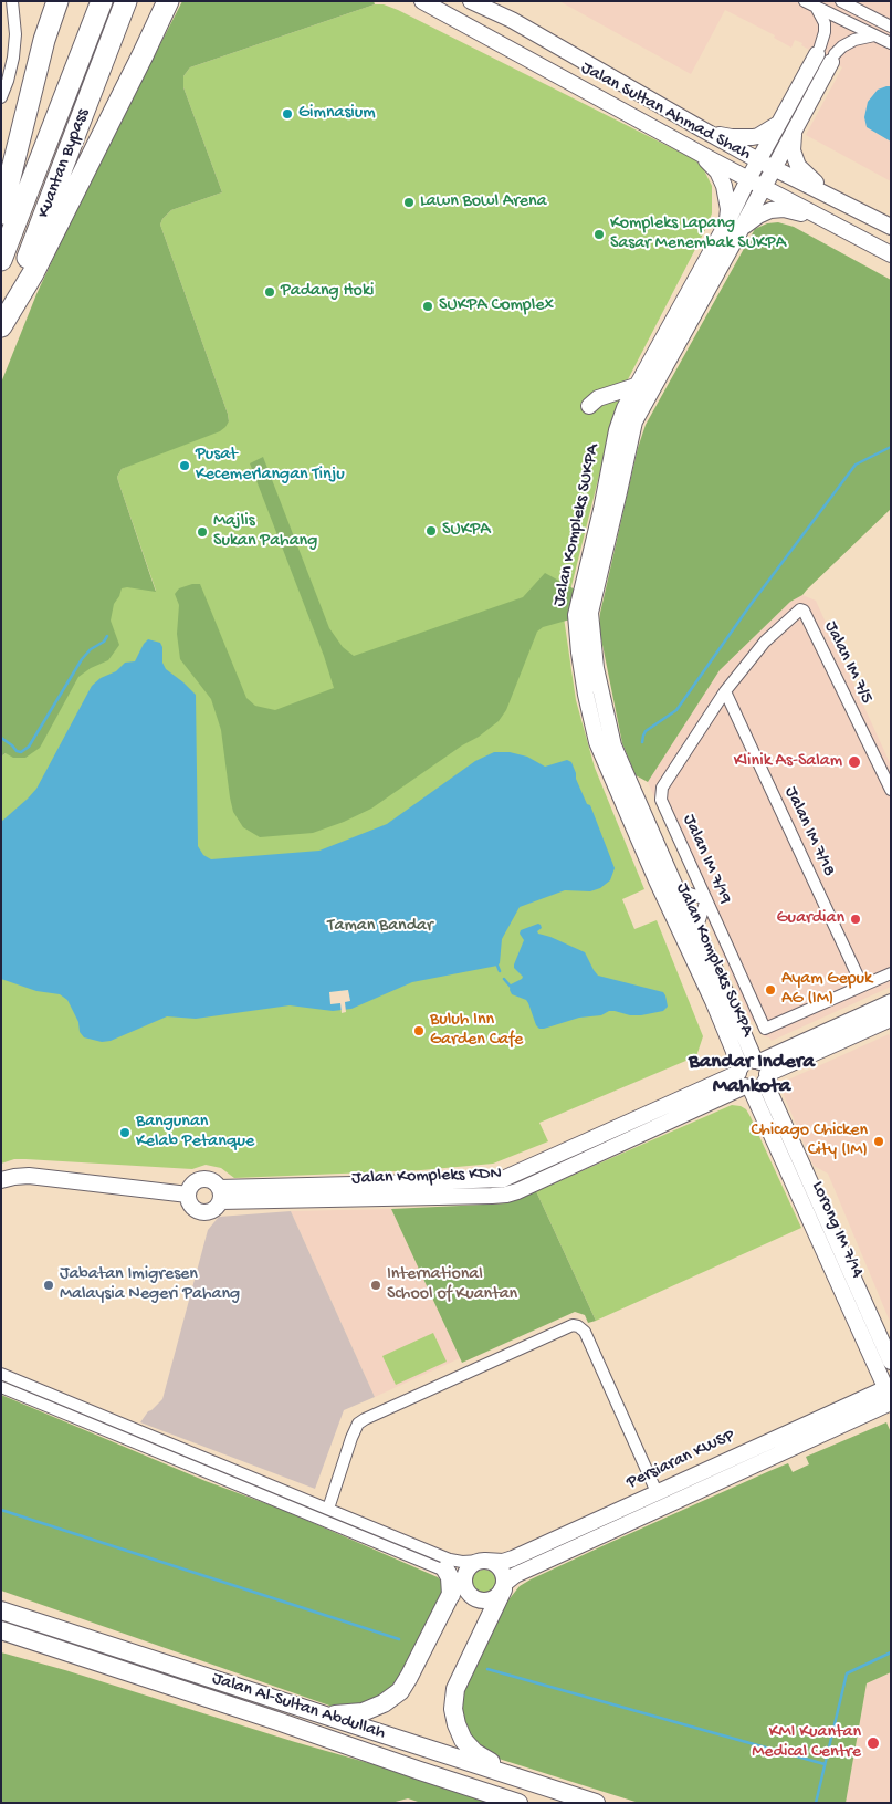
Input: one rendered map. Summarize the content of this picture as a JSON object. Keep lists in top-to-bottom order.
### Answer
{
  "streets": {
    "highway": ["Kuantan Bypass"],
    "main road": ["Jalan Al-Sultan Abdullah"],
    "street": [
      "Jalan Sultan Ahmad Shah",
      "Jalan Kompleks SUKPA",
      "Jalan IM 7/5",
      "Jalan IM 7/18",
      "Jalan IM 7/19",
      "Jalan Kompleks KDN",
      "Lorong IM 7/14",
      "Persiaran KWSP"
    ]
  },
  "crossings": [
    ["Jalan Sultan Ahmad Shah", "Jalan Kompleks SUKPA"],
    ["Jalan Kompleks SUKPA", "Jalan Kompleks KDN"],
    ["Jalan Kompleks SUKPA", "Lorong IM 7/14"],
    ["Jalan IM 7/5", "Jalan IM 7/19"],
    ["Jalan IM 7/18", "Jalan IM 7/19"],
    ["Jalan Kompleks KDN", "Lorong IM 7/14"],
    ["Lorong IM 7/14", "Persiaran KWSP"]
  ],
  "districts": ["Bandar Indera Mahkota"],
  "parks": ["Taman Bandar"],
  "places": [
    "Gimnasium",
    "Lawn Bowl Arena",
    "Kompleks Lapang Sasar Menembak SUKPA",
    "Padang Hoki",
    "SUKPA Complex",
    "Pusat Kecemerlangan Tinju",
    "SUKPA",
    "Majlis Sukan Pahang",
    "Klinik As-Salam",
    "Guardian",
    "Ayam Gepuk AG (IM)",
    "Buluh Inn Garden Cafe",
    "Bangunan Kelab Petanque",
    "Chicago Chicken City (IM)",
    "Jabatan Imigresen Malaysia Negeri Pahang",
    "International School of Kuantan",
    "KMI Kuantan Medical Centre"
  ]
}
